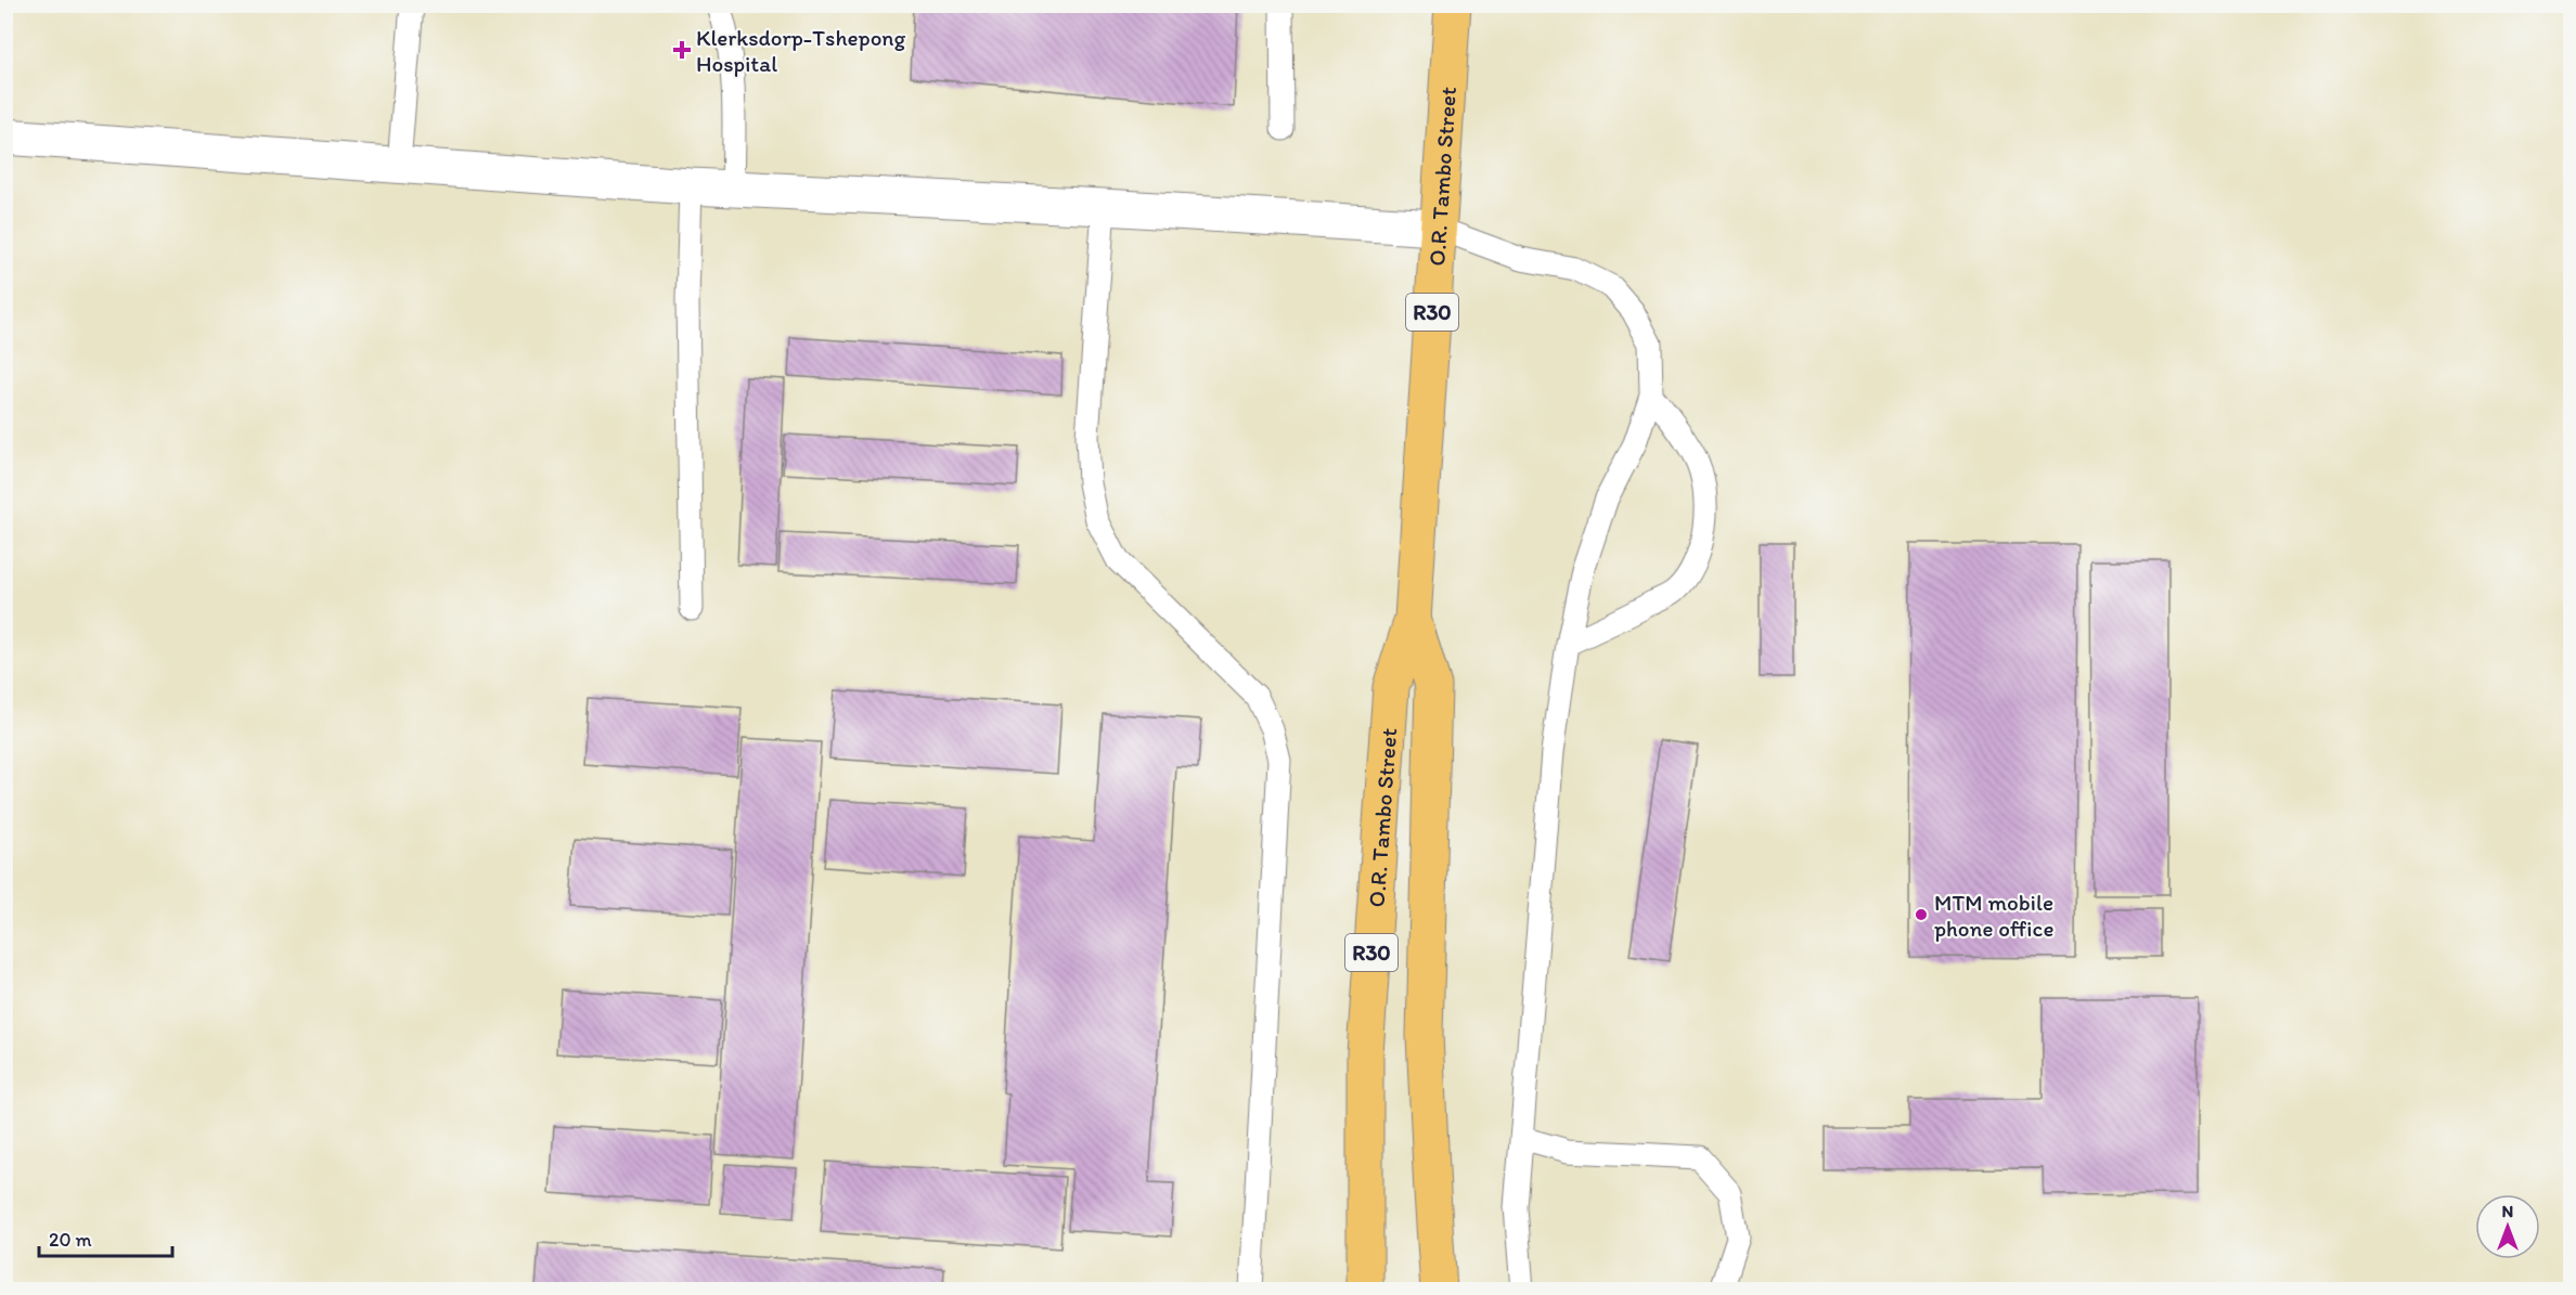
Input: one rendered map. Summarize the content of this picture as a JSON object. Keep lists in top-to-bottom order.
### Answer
{
  "streets": {
    "main road": ["O.R. Tambo Street", "R30"]
  },
  "places": {
    "health": ["Klerksdorp-Tshepong Hospital"],
    "other": ["MTM mobile phone office"]
  },
  "scale_bar": "20 m",
  "north": "top"
}
